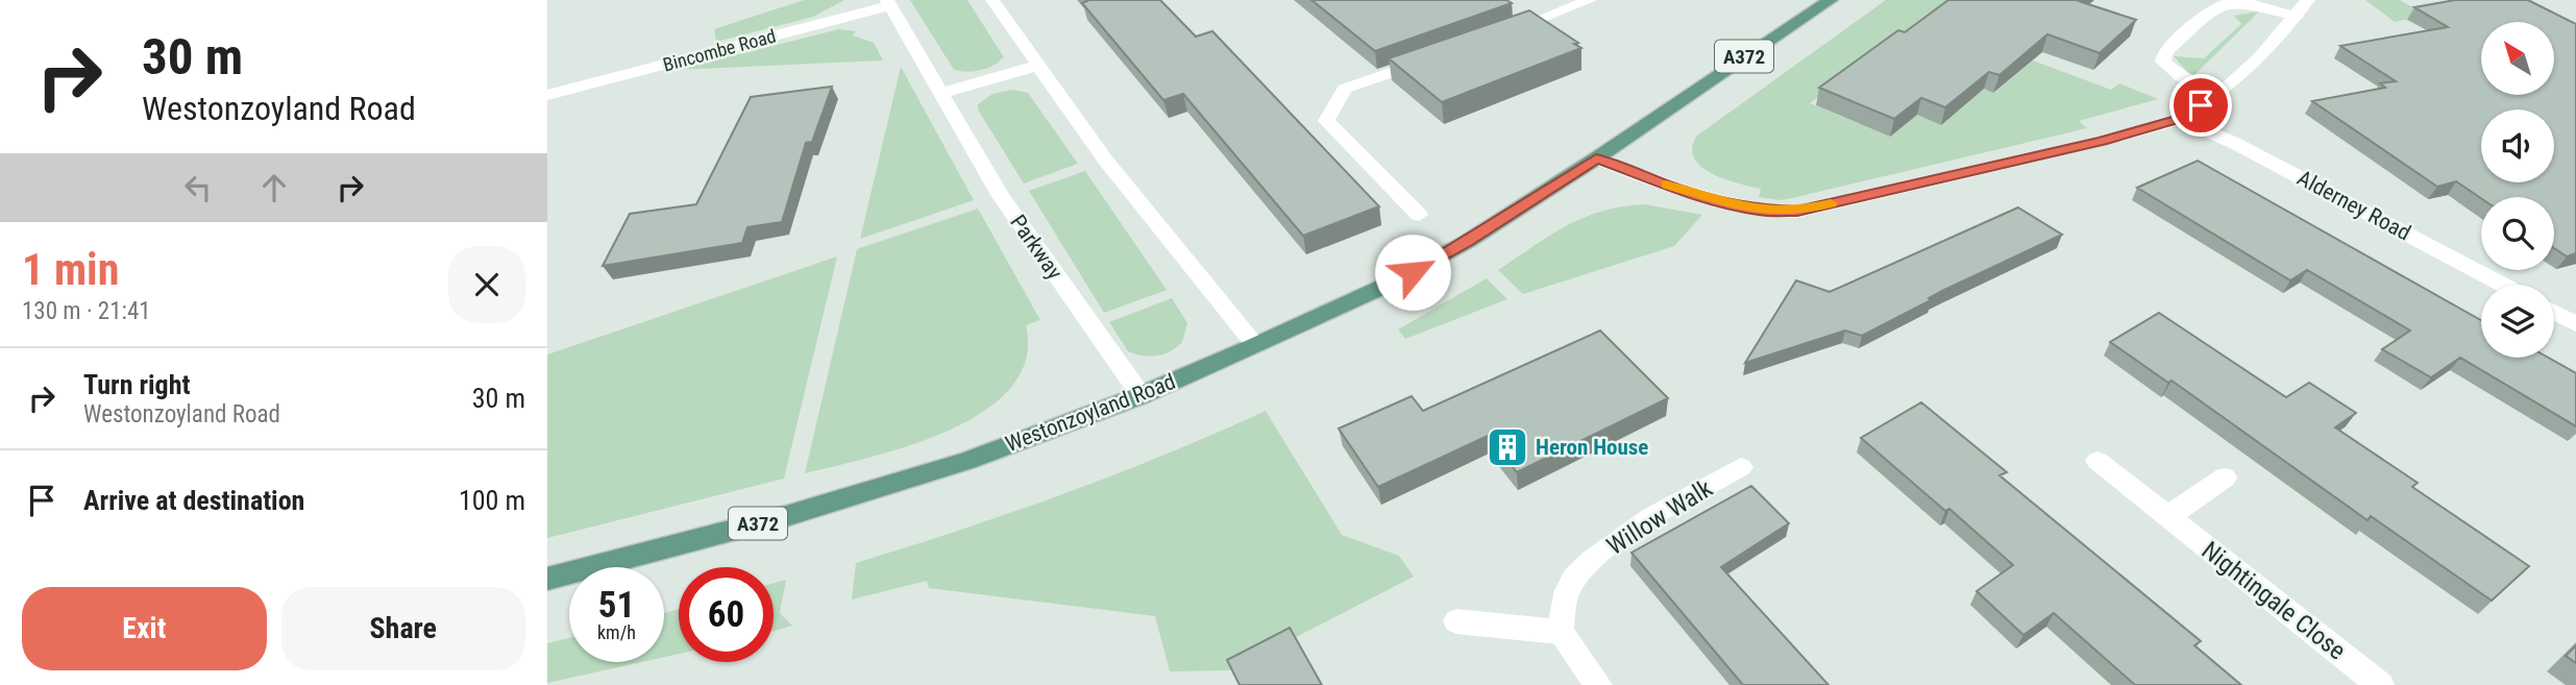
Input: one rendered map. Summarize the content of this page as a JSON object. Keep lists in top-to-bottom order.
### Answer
{
  "streets": {
    "main road": ["A372", "Westonzoyland Road"],
    "street": [
      "Bincombe Road",
      "Alderney Road",
      "Parkway",
      "Willow Walk",
      "Nightingale Close"
    ]
  },
  "crossings": [
    ["Bincombe Road", "Parkway"],
    ["Parkway", "Westonzoyland Road"]
  ],
  "places": {
    "building": ["Heron House"]
  },
  "north": "top left",
  "page": {
    "turn": ["30 m", "Westonzoyland Road"],
    "heading": ["1 min", "130 m · 21:41"],
    "list": [
      {
        "name": "Turn right",
        "note": "Westonzoyland Road",
        "value": "30 m"
      },
      {
        "name": "Arrive at destination",
        "value": "100 m"
      }
    ],
    "speed": "51 km/h",
    "limit": "60",
    "buttons": ["Exit", "Share"]
  }
}
